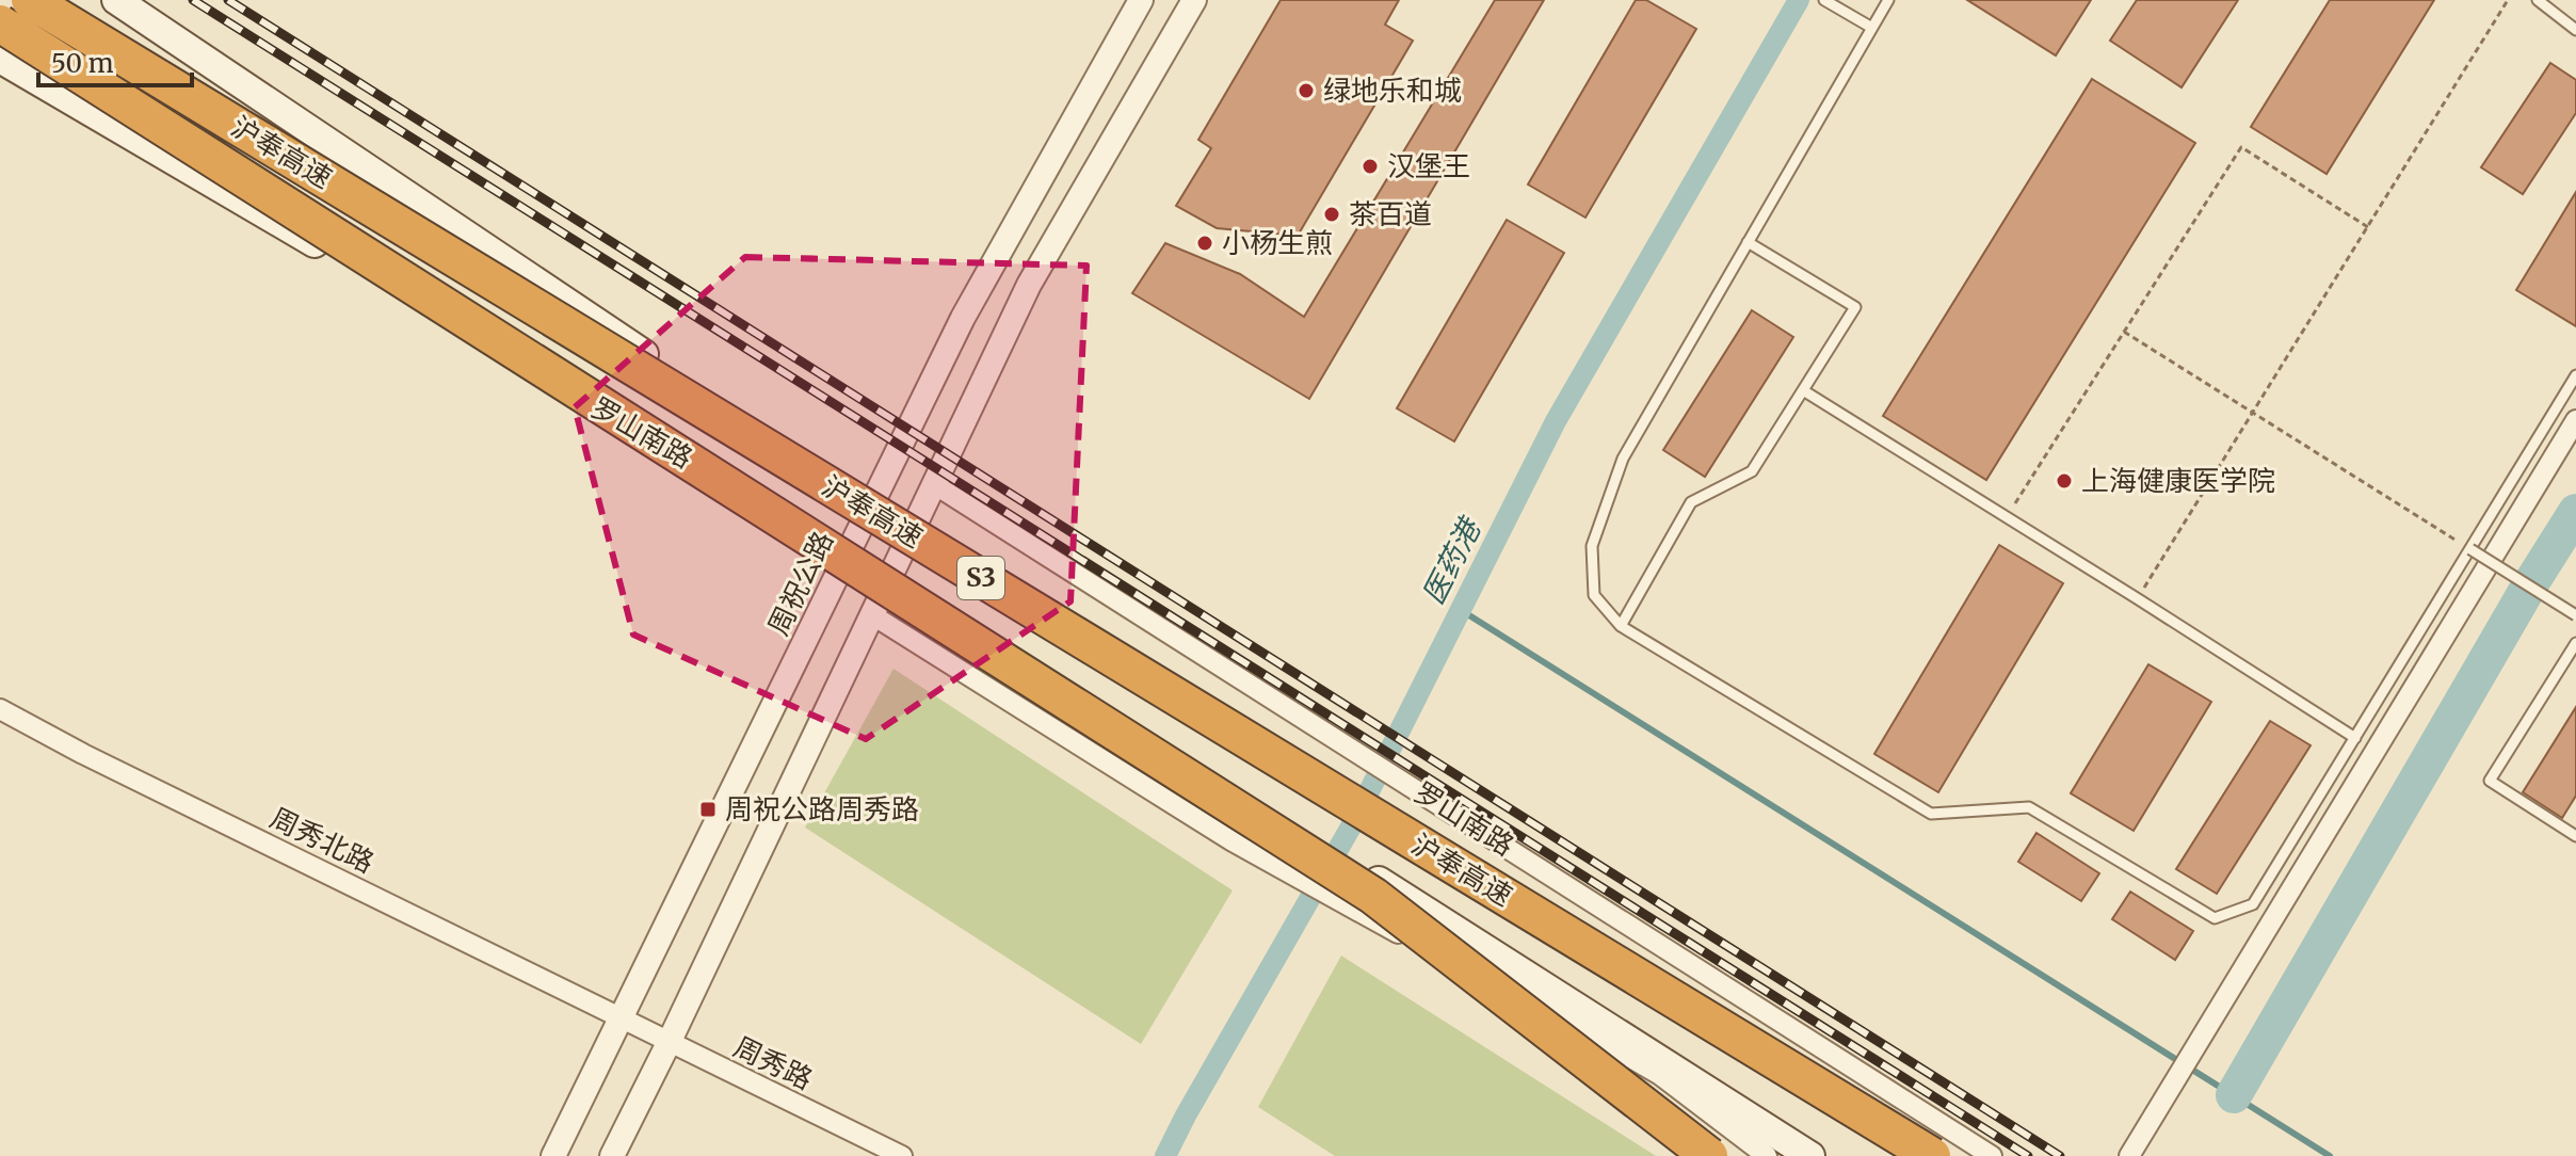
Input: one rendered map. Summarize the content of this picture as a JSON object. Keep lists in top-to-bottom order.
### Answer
{
  "streets": {
    "highway": ["沪奉高速", "S3"],
    "main road": ["罗山南路"],
    "street": ["周祝公路", "周秀北路", "周秀路"]
  },
  "crossings": [
    ["罗山南路", "周祝公路"],
    ["周祝公路", "周秀北路"],
    ["周祝公路", "周秀路"],
    ["周秀北路", "周秀路"]
  ],
  "water": ["医药港"],
  "places": {
    "other": [
      "绿地乐和城",
      "汉堡王",
      "茶百道",
      "小杨生煎",
      "上海健康医学院"
    ],
    "transit": ["周祝公路周秀路"]
  },
  "scale_bar": "50 m"
}
